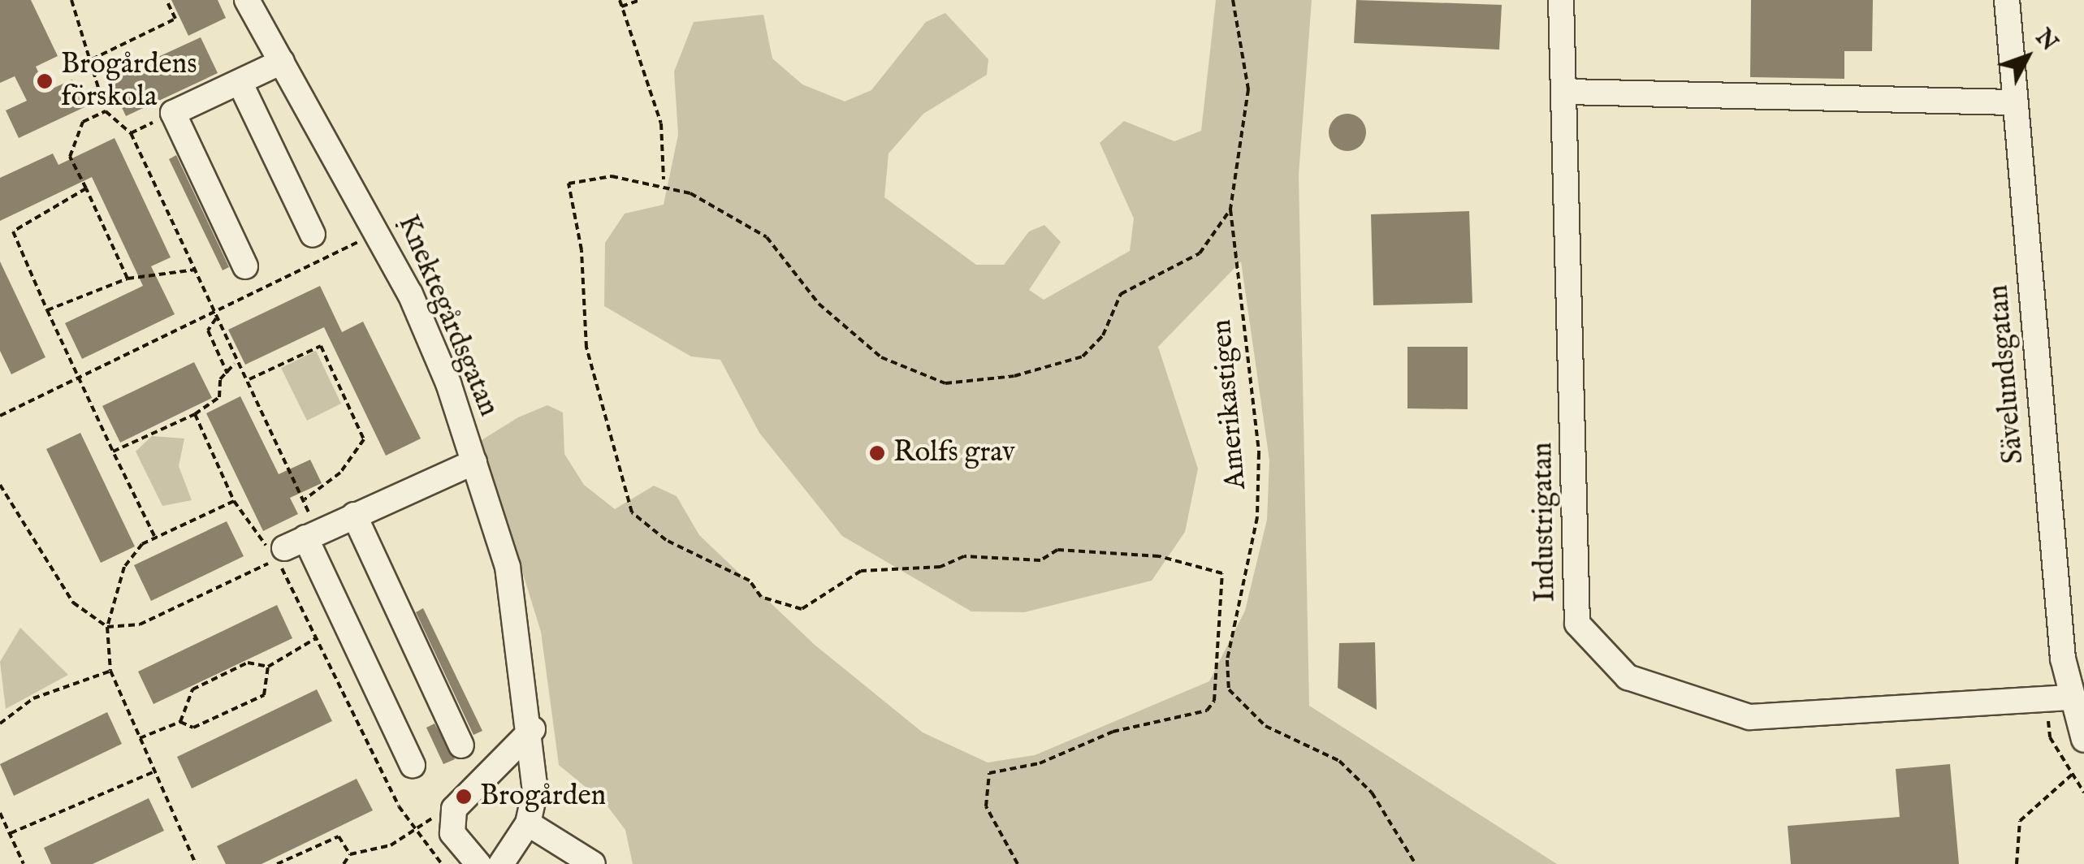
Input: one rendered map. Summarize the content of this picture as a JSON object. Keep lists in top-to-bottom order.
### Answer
{
  "streets": {
    "street": ["Knektegårdsgatan", "Sävelundsgatan", "Industrigatan"],
    "path": ["Amerikastigen"]
  },
  "crossings": [
    ["Sävelundsgatan", "Industrigatan"]
  ],
  "places": ["Brogårdens förskola", "Rolfs grav", "Brogården"],
  "north": "top right"
}
